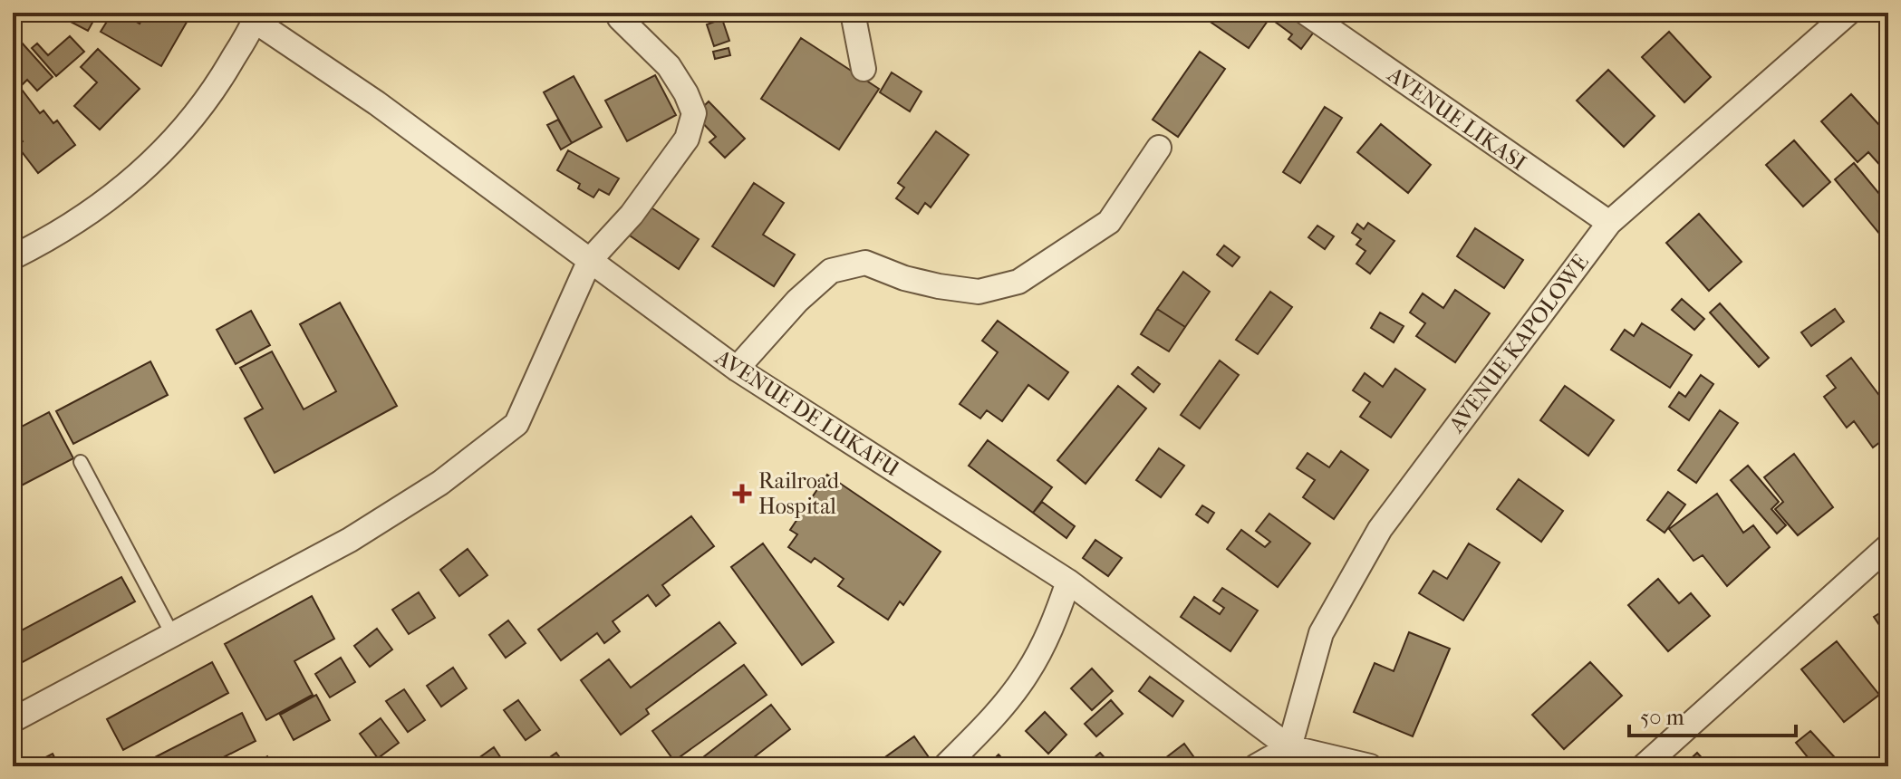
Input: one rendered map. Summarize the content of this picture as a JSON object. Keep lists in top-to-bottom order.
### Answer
{
  "streets": {
    "street": ["AVENUE LIKASI", "AVENUE KAPOLOWE", "AVENUE DE LUKAFU"]
  },
  "crossings": [
    ["AVENUE LIKASI", "AVENUE KAPOLOWE"],
    ["AVENUE KAPOLOWE", "AVENUE DE LUKAFU"]
  ],
  "places": {
    "health": ["Railroad Hospital"]
  },
  "scale_bar": "50 m"
}
